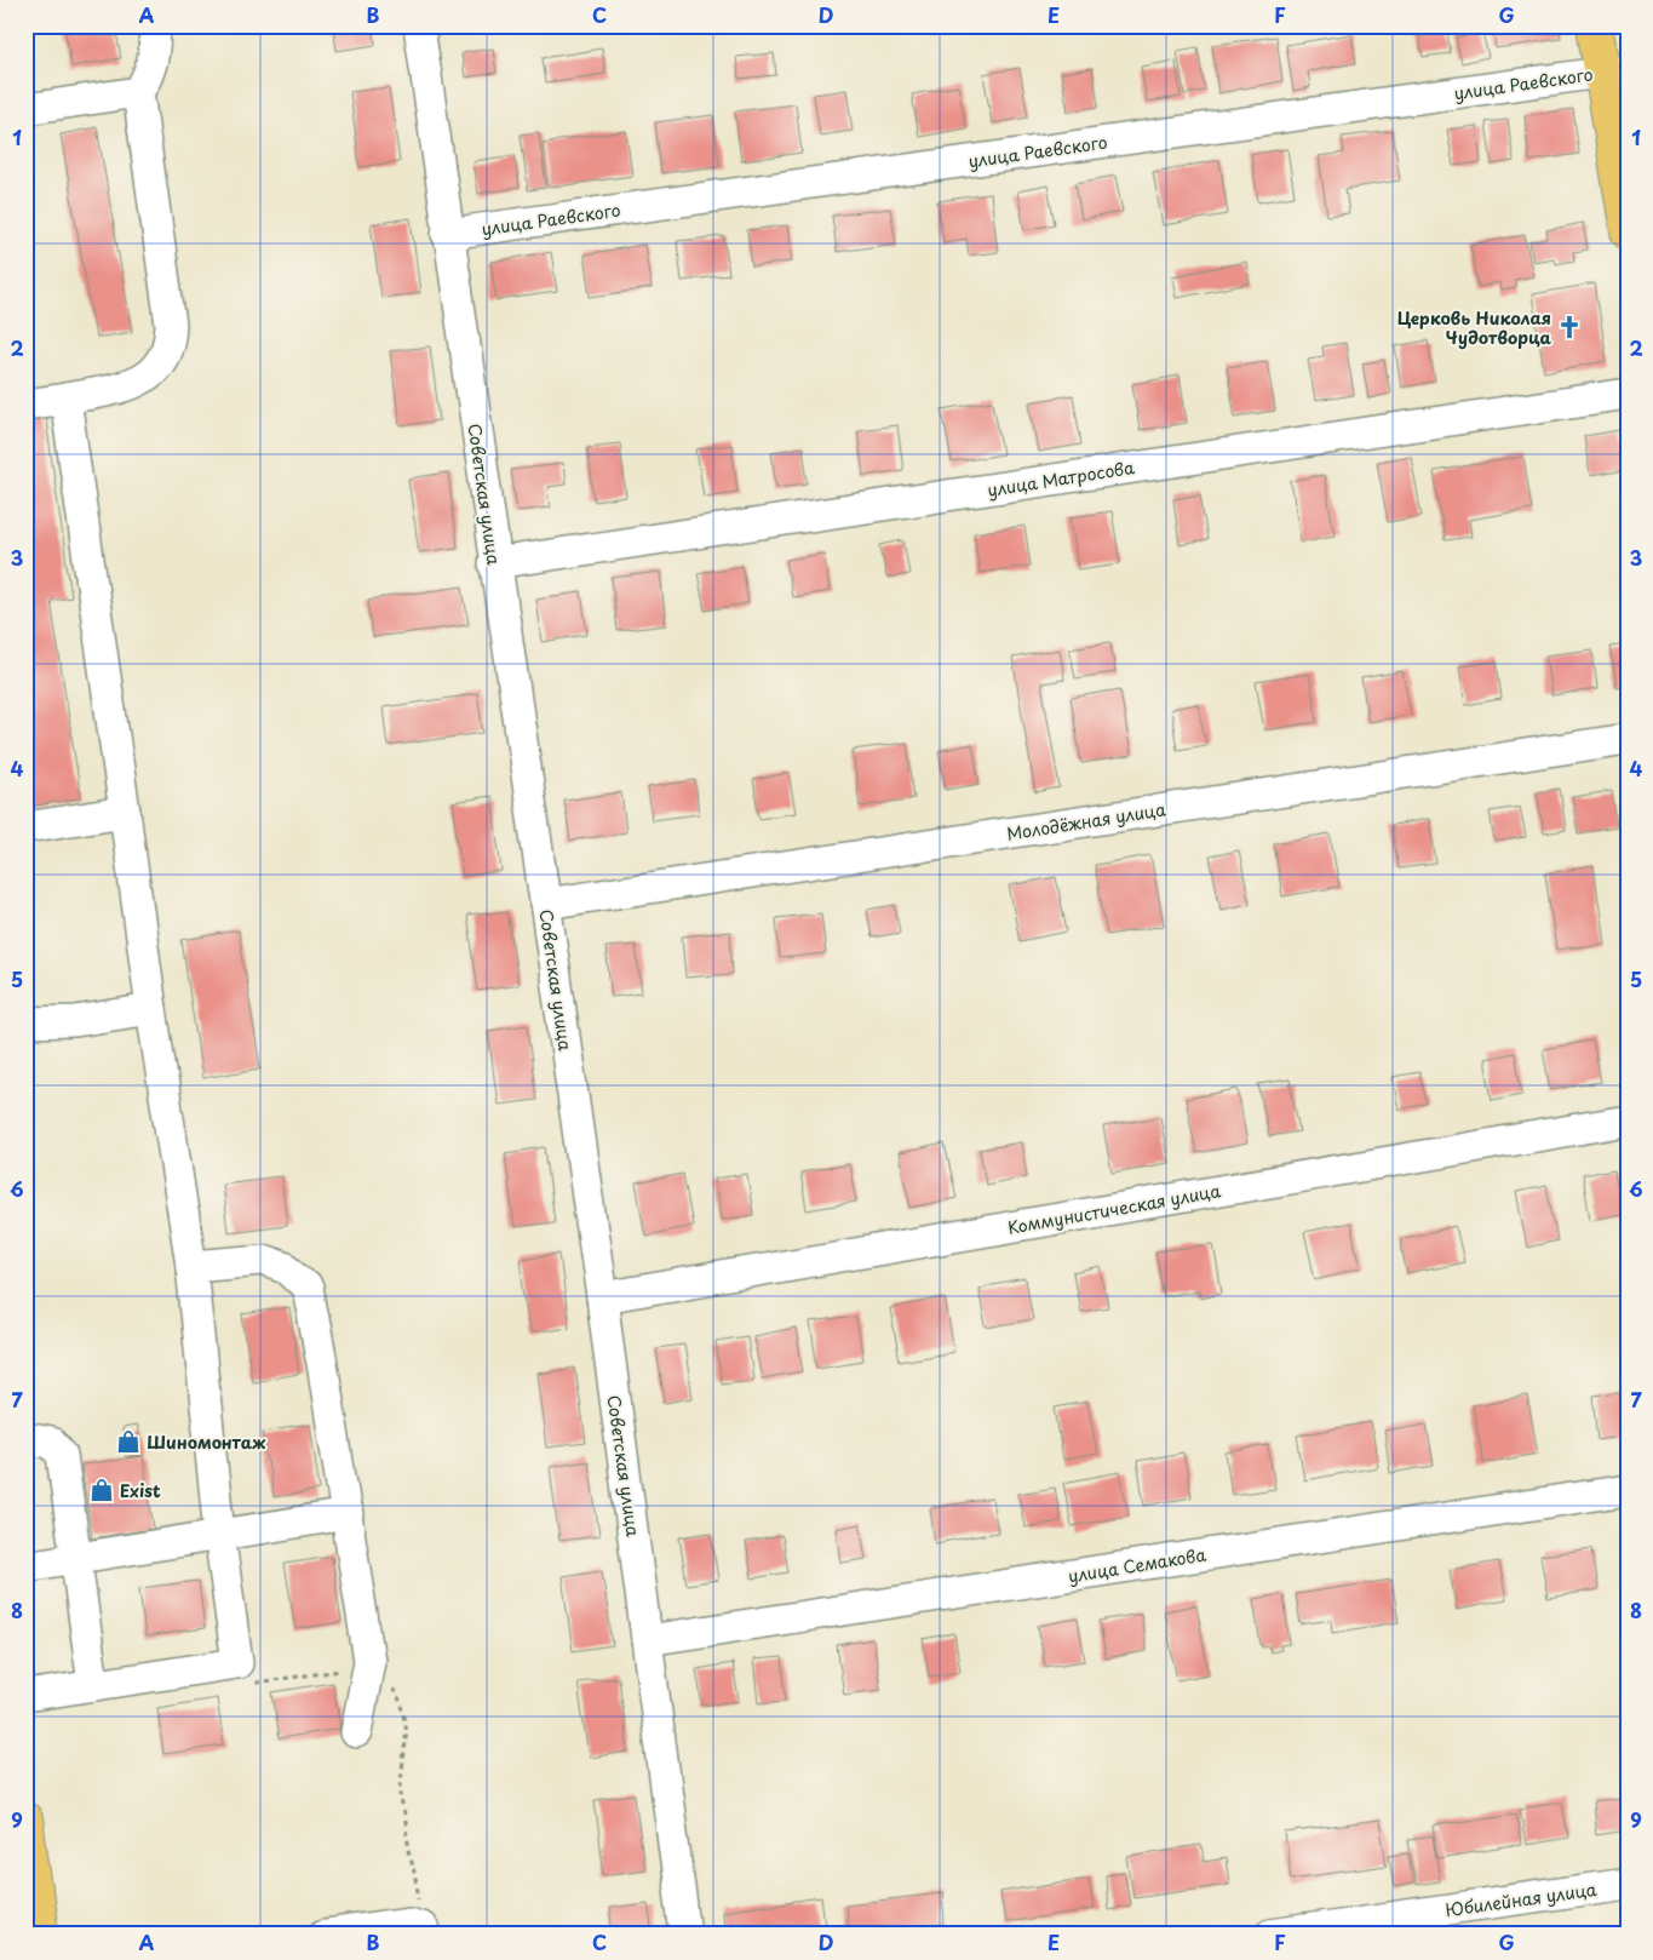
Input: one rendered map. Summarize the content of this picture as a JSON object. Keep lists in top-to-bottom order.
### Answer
{
  "streets": {
    "street": [
      "улица Раевского",
      "улица Матросова",
      "Советская улица",
      "Молодёжная улица",
      "Коммунистическая улица",
      "улица Семакова",
      "Юбилейная улица"
    ]
  },
  "crossings": [
    ["улица Раевского", "Советская улица"],
    ["улица Матросова", "Советская улица"],
    ["Советская улица", "Молодёжная улица"],
    ["Советская улица", "Коммунистическая улица"],
    ["Советская улица", "улица Семакова"]
  ],
  "places": {
    "church": ["Церковь Николая Чудотворца"],
    "shop": ["Шиномонтаж", "Exist"]
  },
  "grid": {
    "columns": [
      "A",
      "B",
      "C",
      "D",
      "E",
      "F",
      "G"
    ],
    "rows": [
      "1",
      "2",
      "3",
      "4",
      "5",
      "6",
      "7",
      "8",
      "9"
    ]
  }
}
